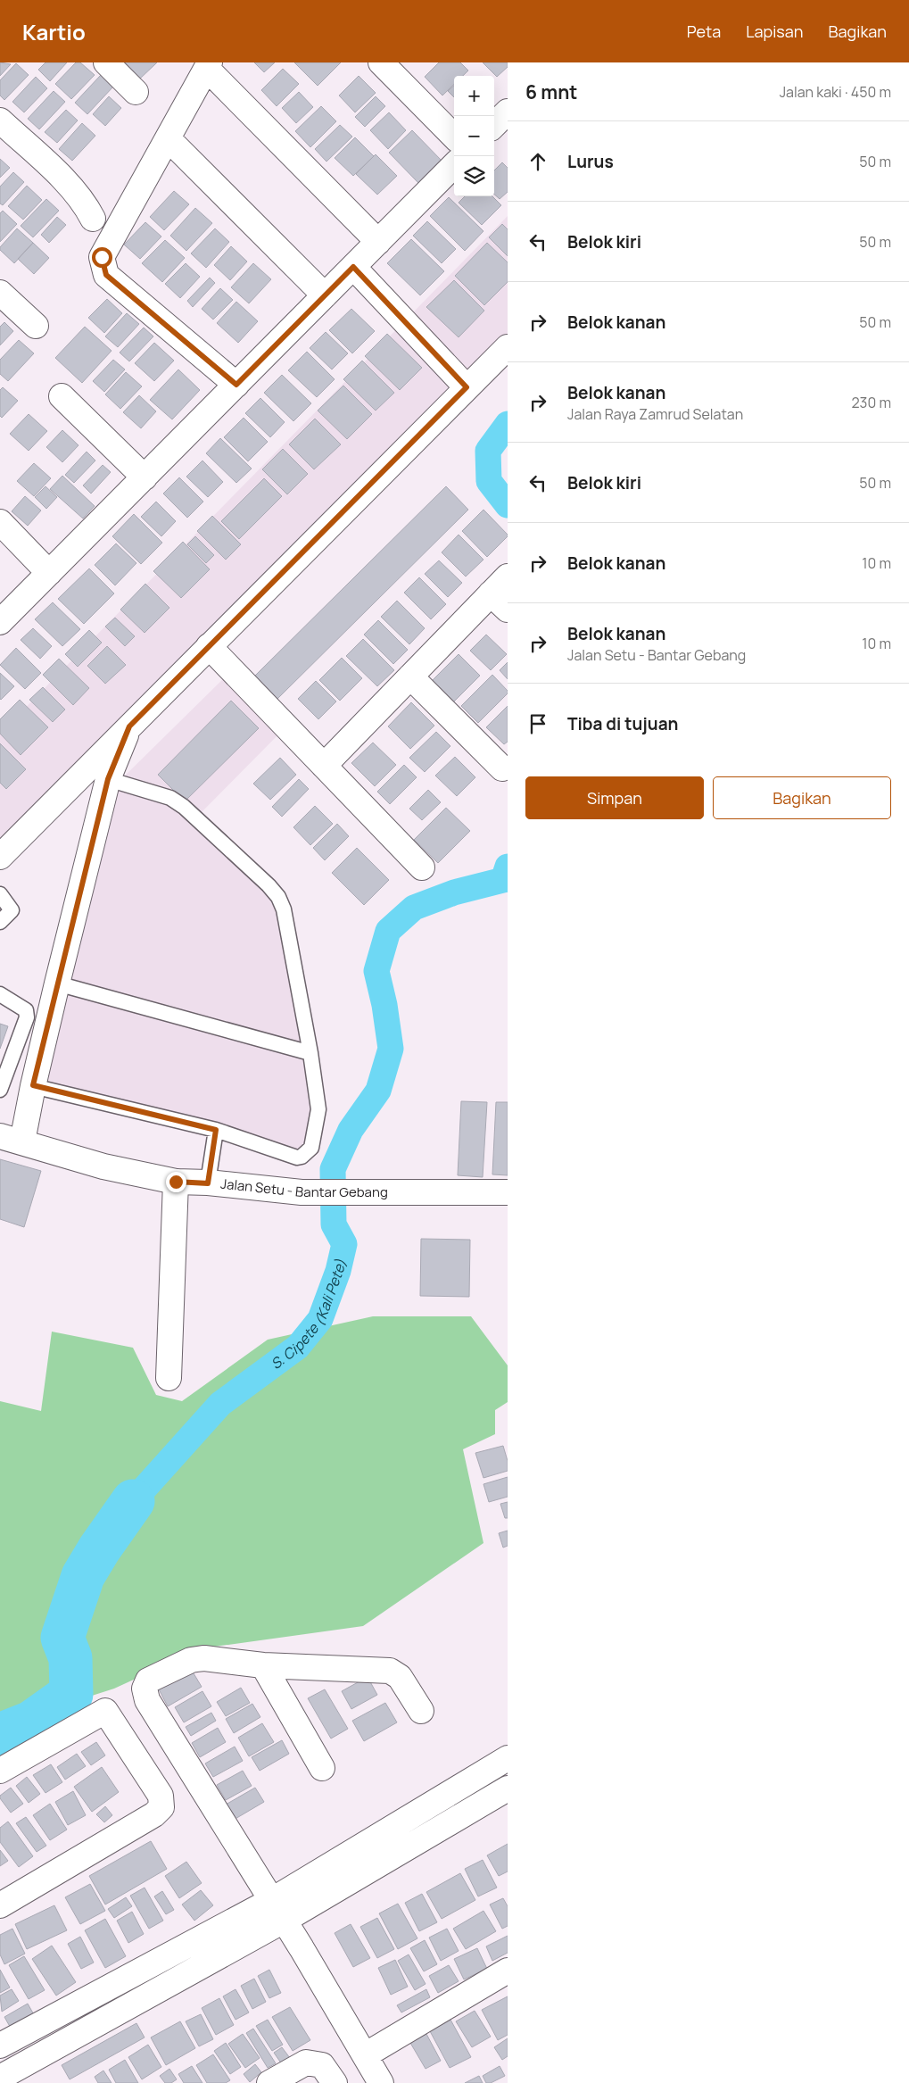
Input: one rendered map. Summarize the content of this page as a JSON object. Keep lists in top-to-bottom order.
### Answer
{
  "streets": {
    "street": ["Jalan Setu - Bantar Gebang"]
  },
  "water": ["S. Cipete (Kali Pete)"],
  "page": {
    "header": "Kartio",
    "nav": ["Peta", "Lapisan", "Bagikan"],
    "heading": ["6 mnt", "Jalan kaki · 450 m"],
    "map_buttons": ["+", "−"],
    "list": [
      ["Lurus", "50 m"],
      ["Belok kiri", "50 m"],
      ["Belok kanan", "50 m"],
      ["Belok kanan", "Jalan Raya Zamrud Selatan", "230 m"],
      ["Belok kiri", "50 m"],
      ["Belok kanan", "10 m"],
      ["Belok kanan", "Jalan Setu - Bantar Gebang", "10 m"],
      "Tiba di tujuan"
    ],
    "buttons": ["Simpan", "Bagikan"]
  }
}
